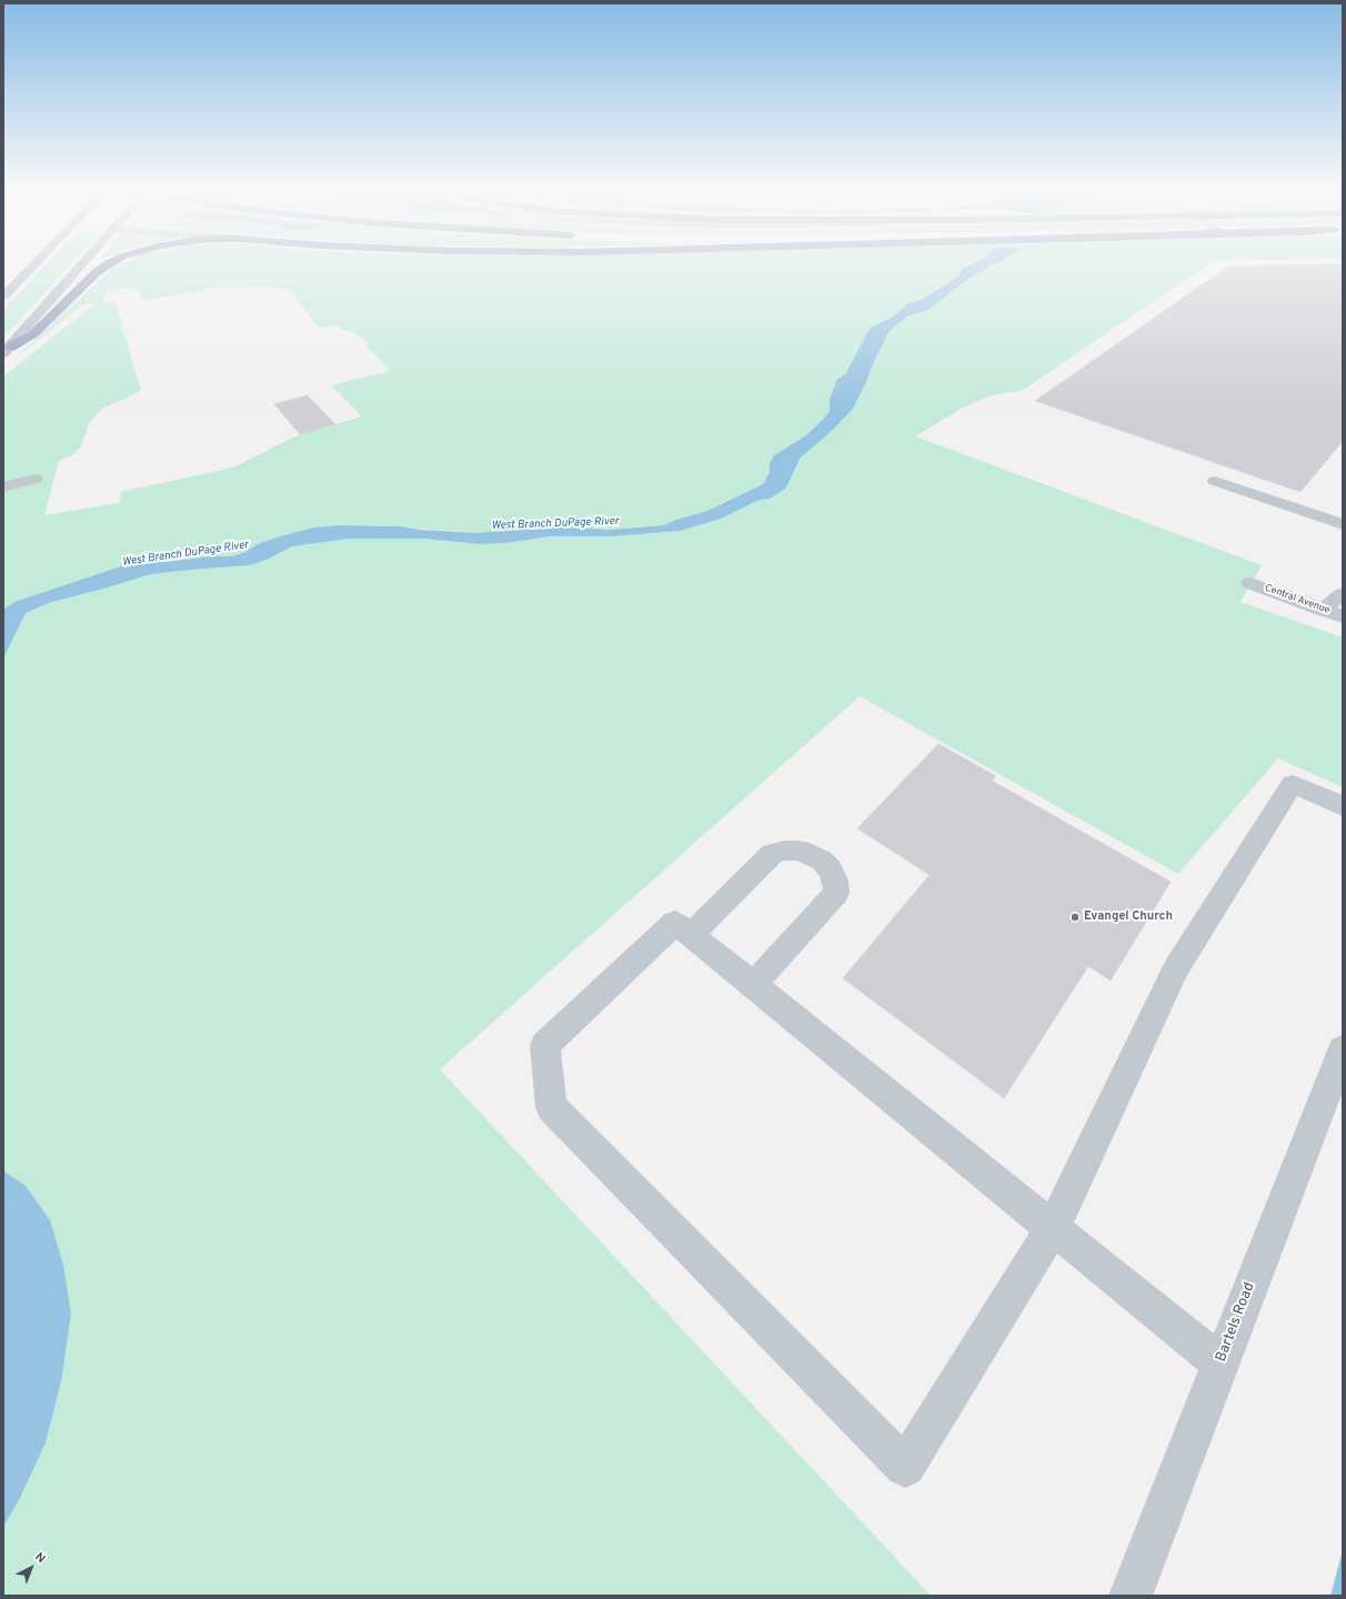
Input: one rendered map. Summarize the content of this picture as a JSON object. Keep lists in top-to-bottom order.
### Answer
{
  "streets": {
    "street": ["Central Avenue", "Bartels Road"]
  },
  "water": ["West Branch DuPage River"],
  "places": ["Evangel Church"],
  "north": "top right"
}
